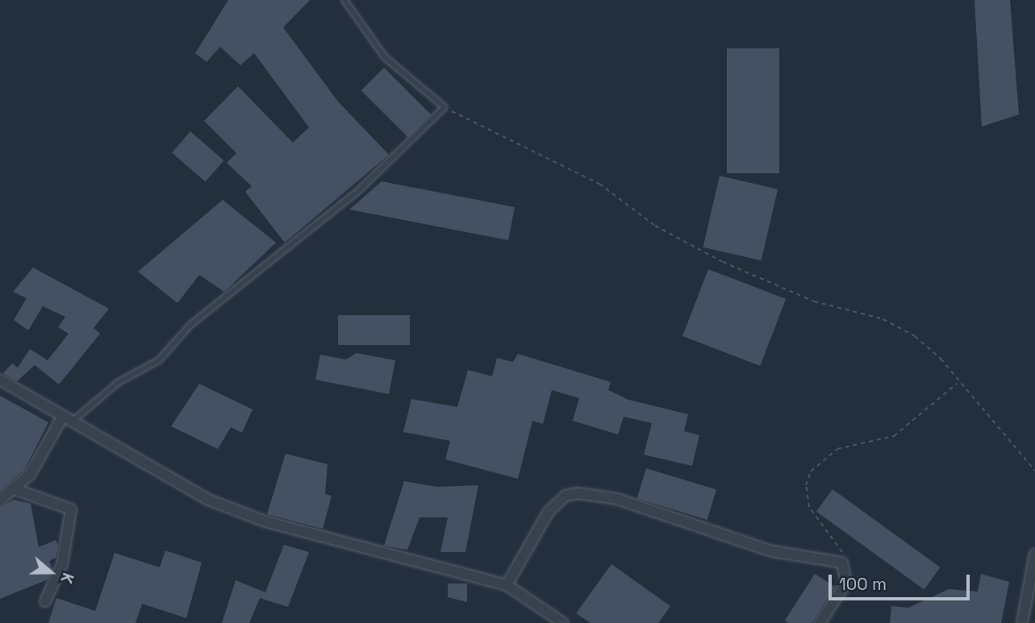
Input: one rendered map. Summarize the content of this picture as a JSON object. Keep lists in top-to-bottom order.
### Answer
{
  "scale_bar": "100 m",
  "north": "right"
}
